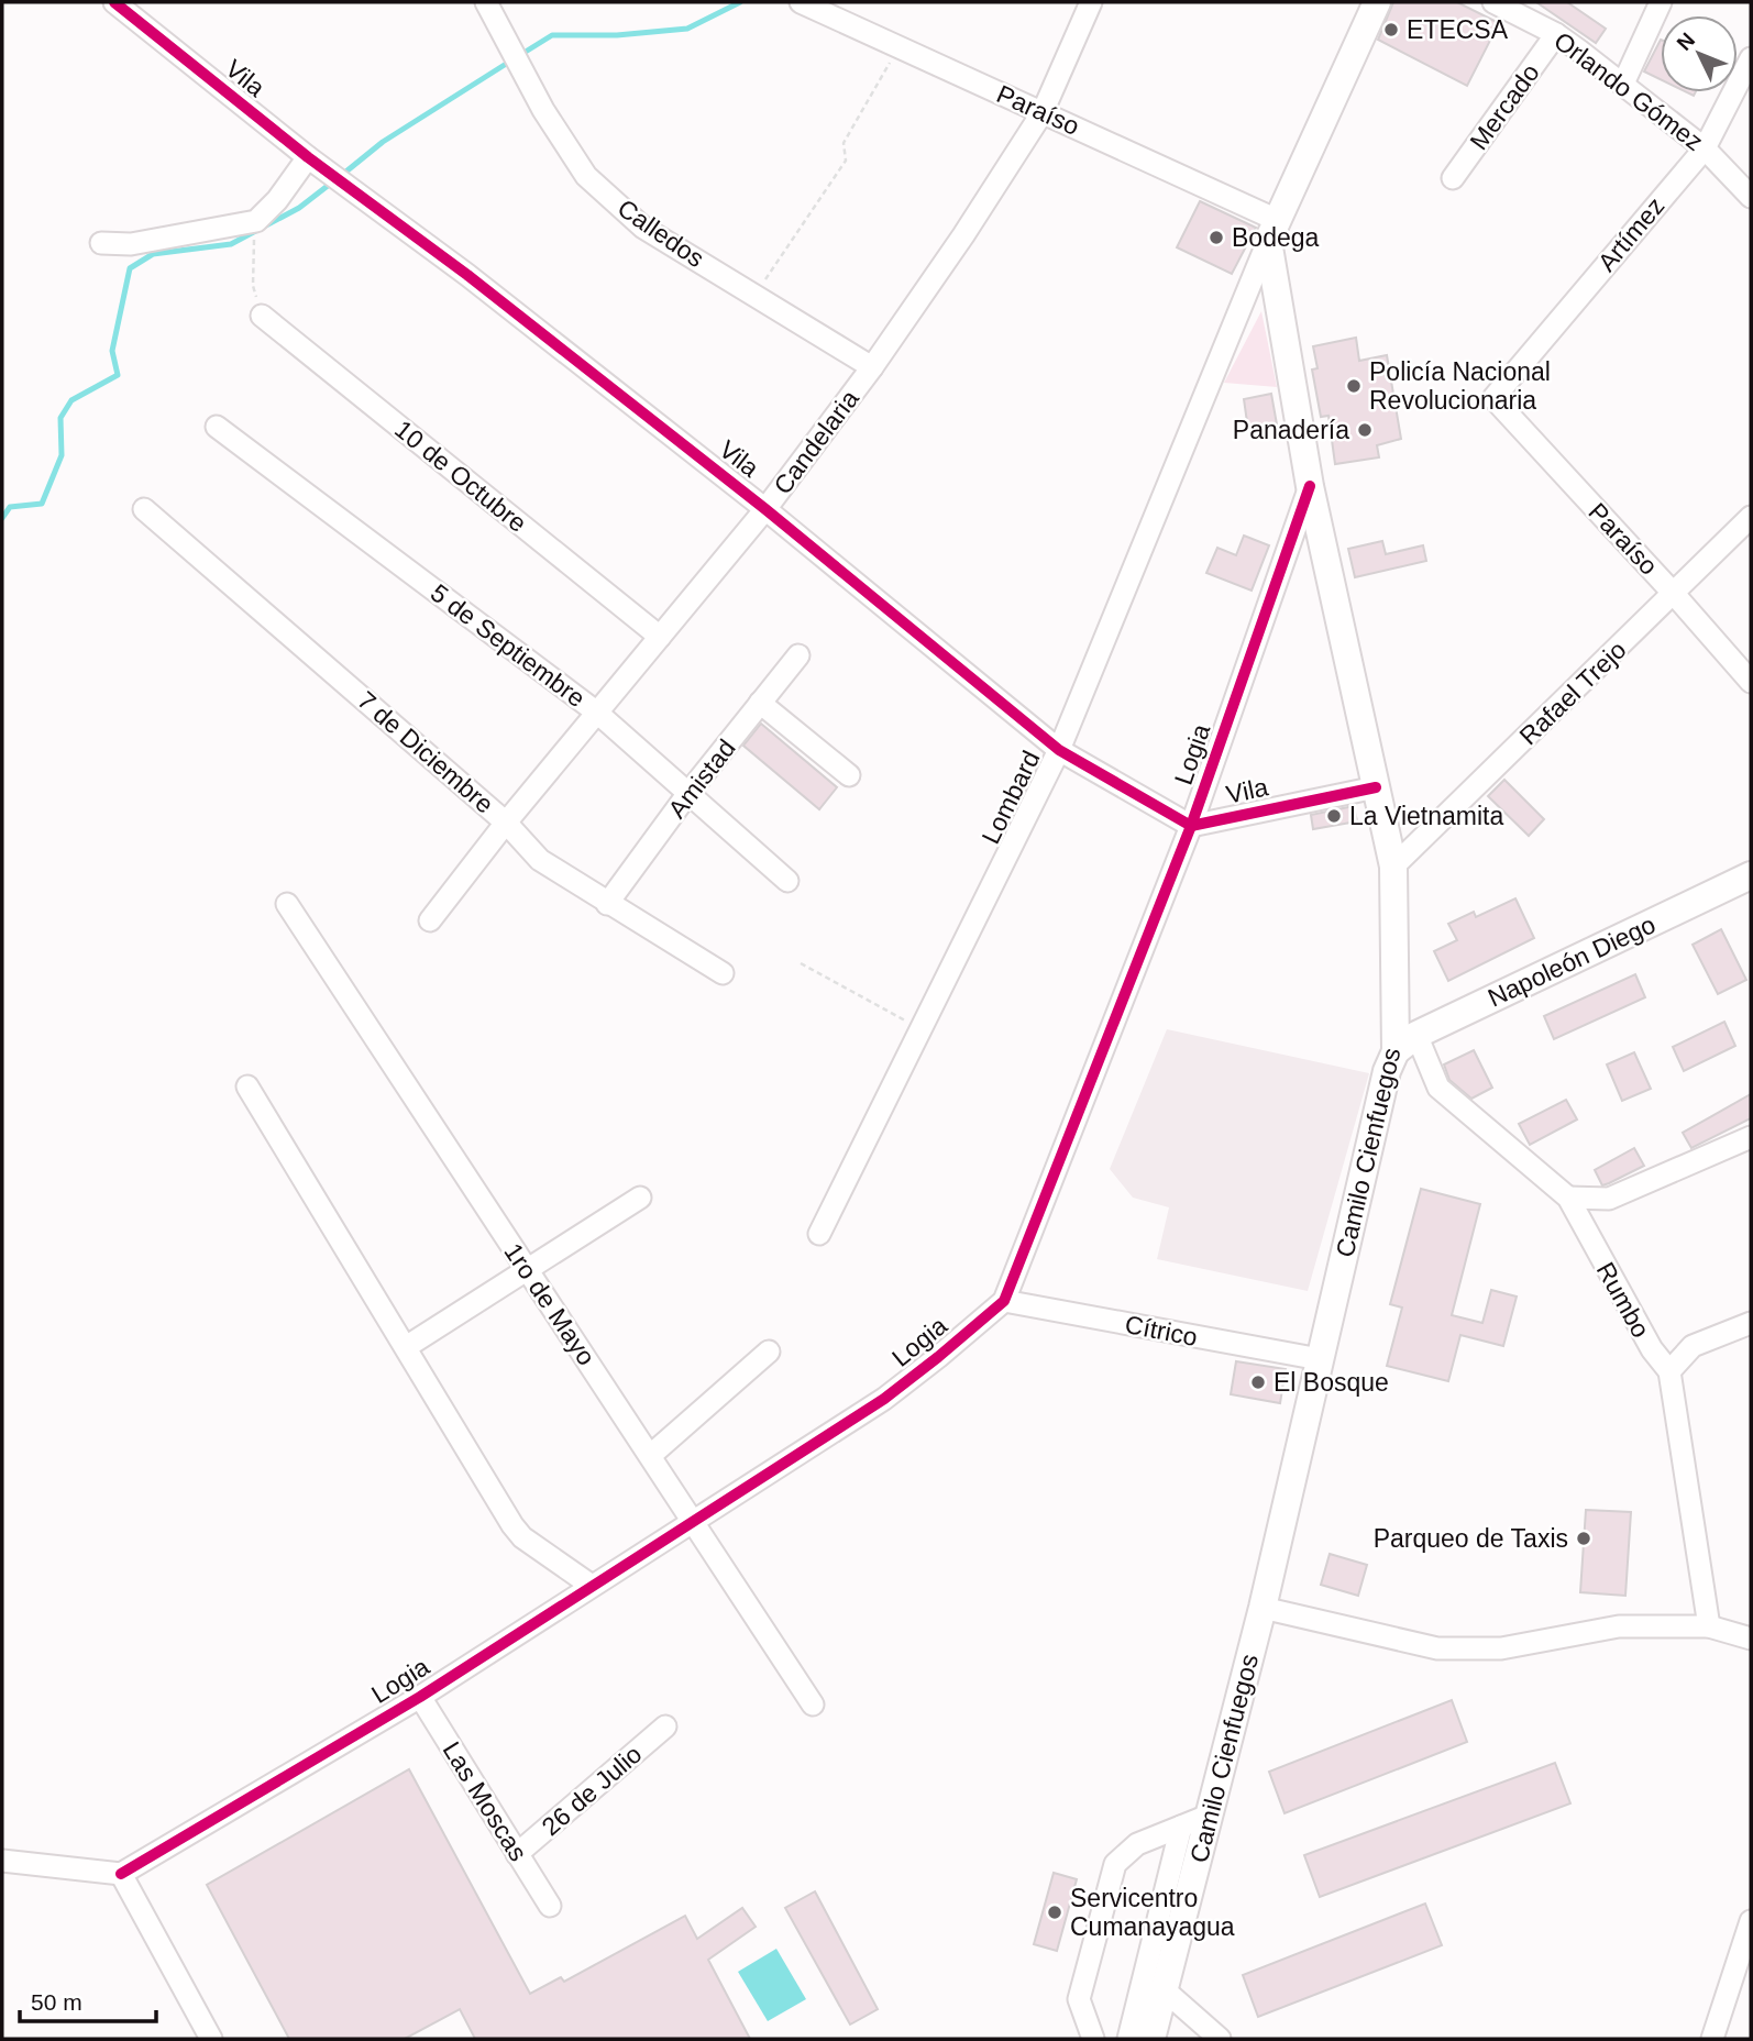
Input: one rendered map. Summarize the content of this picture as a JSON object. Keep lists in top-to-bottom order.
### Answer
{
  "streets": {
    "main road": ["Napoleón Diego", "Camilo Cienfuegos"],
    "street": [
      "Vila",
      "Orlando Gómez",
      "Mercado",
      "Paraíso",
      "Calledos",
      "Artímez",
      "Candelaria",
      "10 de Octubre",
      "5 de Septiembre",
      "Rafael Trejo",
      "7 de Diciembre",
      "Logia",
      "Amistad",
      "Lombard",
      "Rumbo",
      "1ro de Mayo",
      "Cítrico",
      "26 de Julio",
      "Las Moscas"
    ]
  },
  "crossings": [
    ["Vila", "Candelaria"],
    ["Vila", "Logia"],
    ["Vila", "Lombard"],
    ["Vila", "Camilo Cienfuegos"],
    ["Orlando Gómez", "Mercado"],
    ["Orlando Gómez", "Artímez"],
    ["Paraíso", "Artímez"],
    ["Paraíso", "Candelaria"],
    ["Paraíso", "Rafael Trejo"],
    ["Paraíso", "Lombard"],
    ["Paraíso", "Camilo Cienfuegos"],
    ["Calledos", "Candelaria"],
    ["Candelaria", "10 de Octubre"],
    ["Candelaria", "5 de Septiembre"],
    ["Candelaria", "7 de Diciembre"],
    ["5 de Septiembre", "Amistad"],
    ["Rafael Trejo", "Camilo Cienfuegos"],
    ["7 de Diciembre", "Amistad"],
    ["Logia", "Camilo Cienfuegos"],
    ["Logia", "1ro de Mayo"],
    ["Logia", "Cítrico"],
    ["Logia", "Las Moscas"],
    ["Lombard", "Camilo Cienfuegos"],
    ["Napoleón Diego", "Camilo Cienfuegos"],
    ["Napoleón Diego", "Rumbo"],
    ["Camilo Cienfuegos", "Rumbo"],
    ["Camilo Cienfuegos", "Cítrico"],
    ["26 de Julio", "Las Moscas"]
  ],
  "places": [
    "ETECSA",
    "Bodega",
    "Policía Nacional Revolucionaria",
    "Panadería",
    "La Vietnamita",
    "El Bosque",
    "Parqueo de Taxis",
    "Servicentro Cumanayagua"
  ],
  "scale_bar": "50 m",
  "north": "top left"
}
